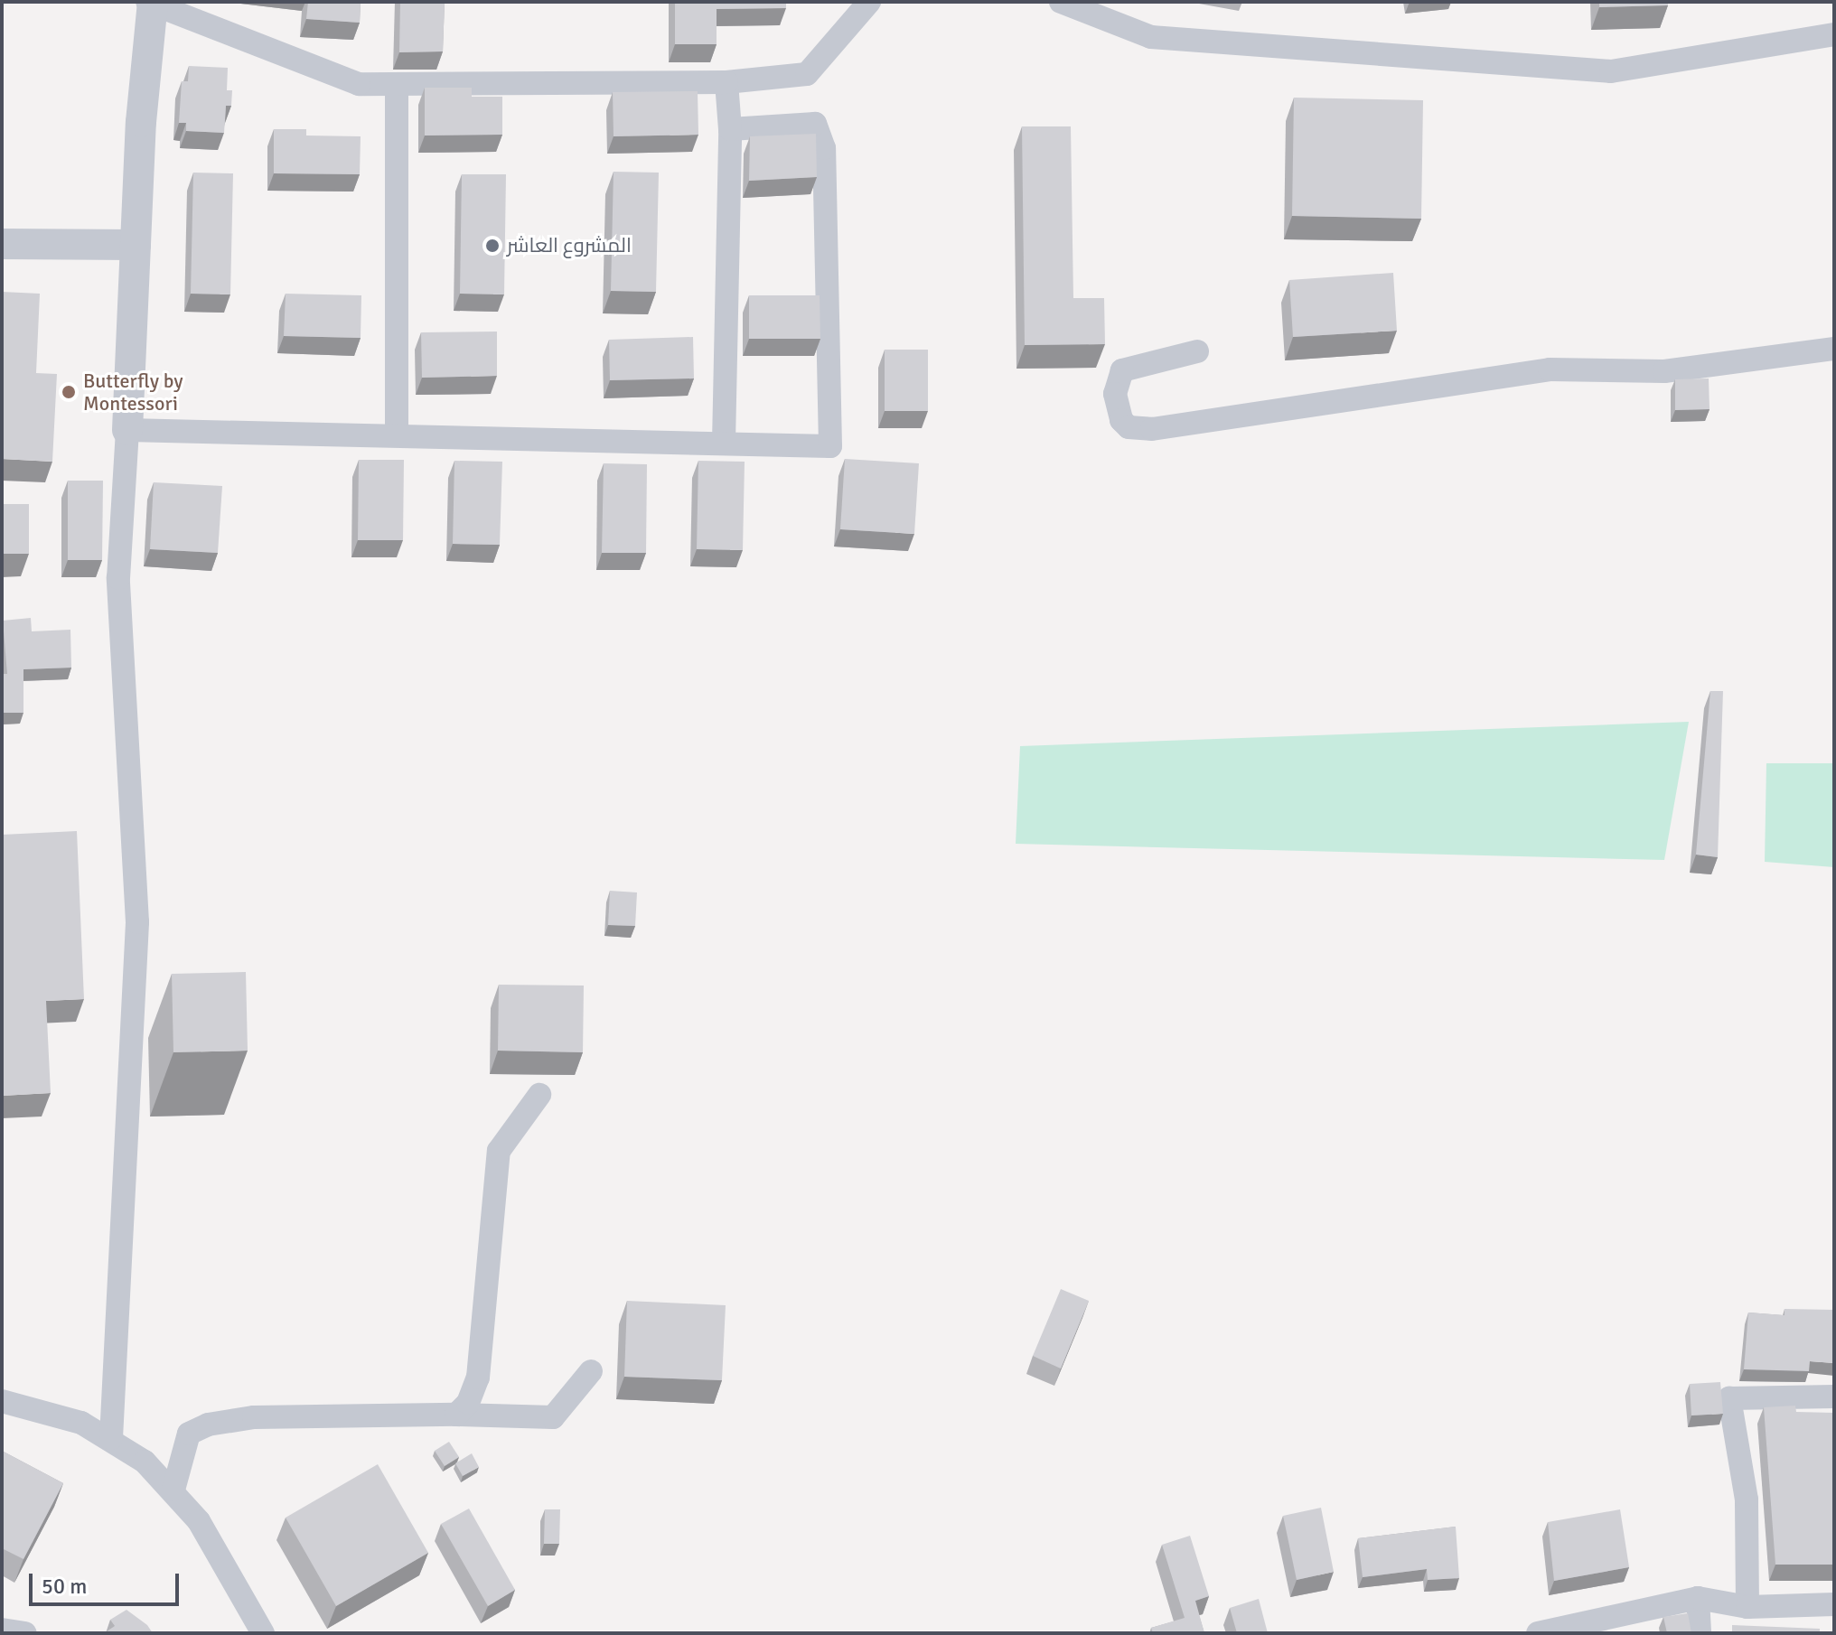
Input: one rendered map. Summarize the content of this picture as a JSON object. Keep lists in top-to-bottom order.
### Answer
{
  "places": ["المشروع العاشر", "Butterfly by Montessori"],
  "scale_bar": "50 m"
}
